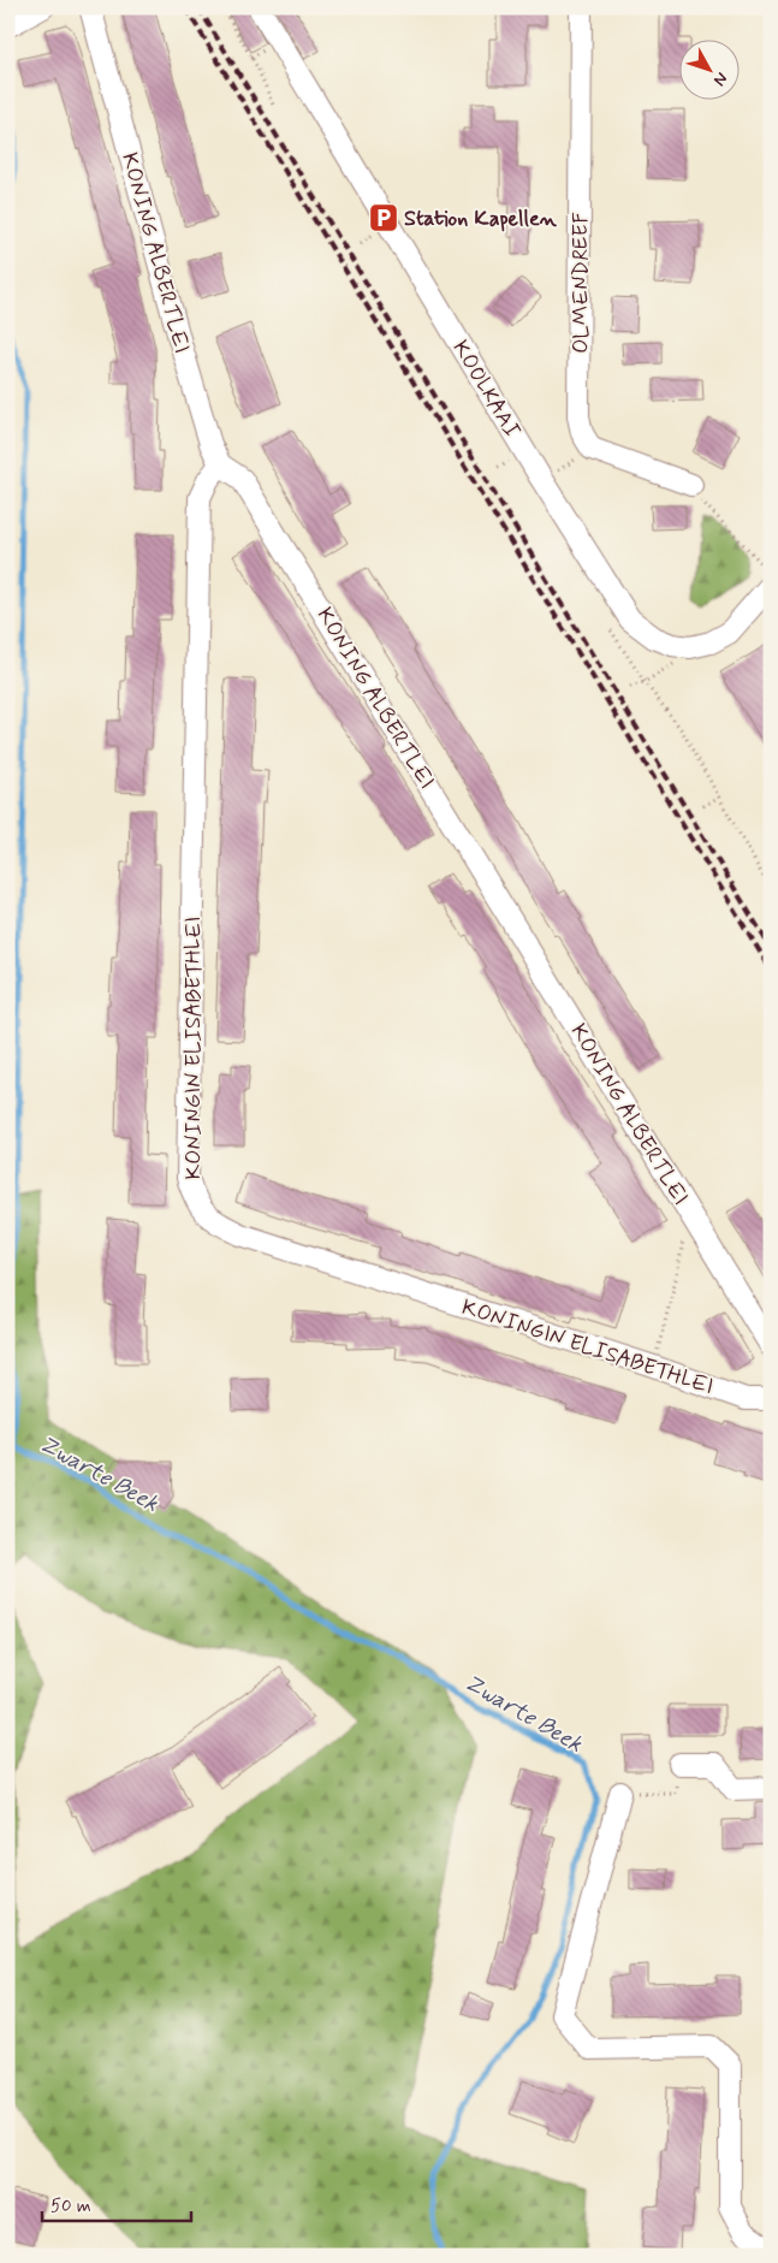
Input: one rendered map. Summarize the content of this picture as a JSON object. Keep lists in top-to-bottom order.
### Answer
{
  "streets": {
    "street": [
      "KONING ALBERTLEI",
      "OLMENDREEF",
      "KOOLKAAI",
      "KONINGIN ELISABETHLEI"
    ]
  },
  "crossings": [
    ["KONING ALBERTLEI", "KONINGIN ELISABETHLEI"]
  ],
  "water": ["Zwarte Beek"],
  "places": {
    "parking": ["Station Kapellen"]
  },
  "scale_bar": "50 m",
  "north": "bottom right"
}
